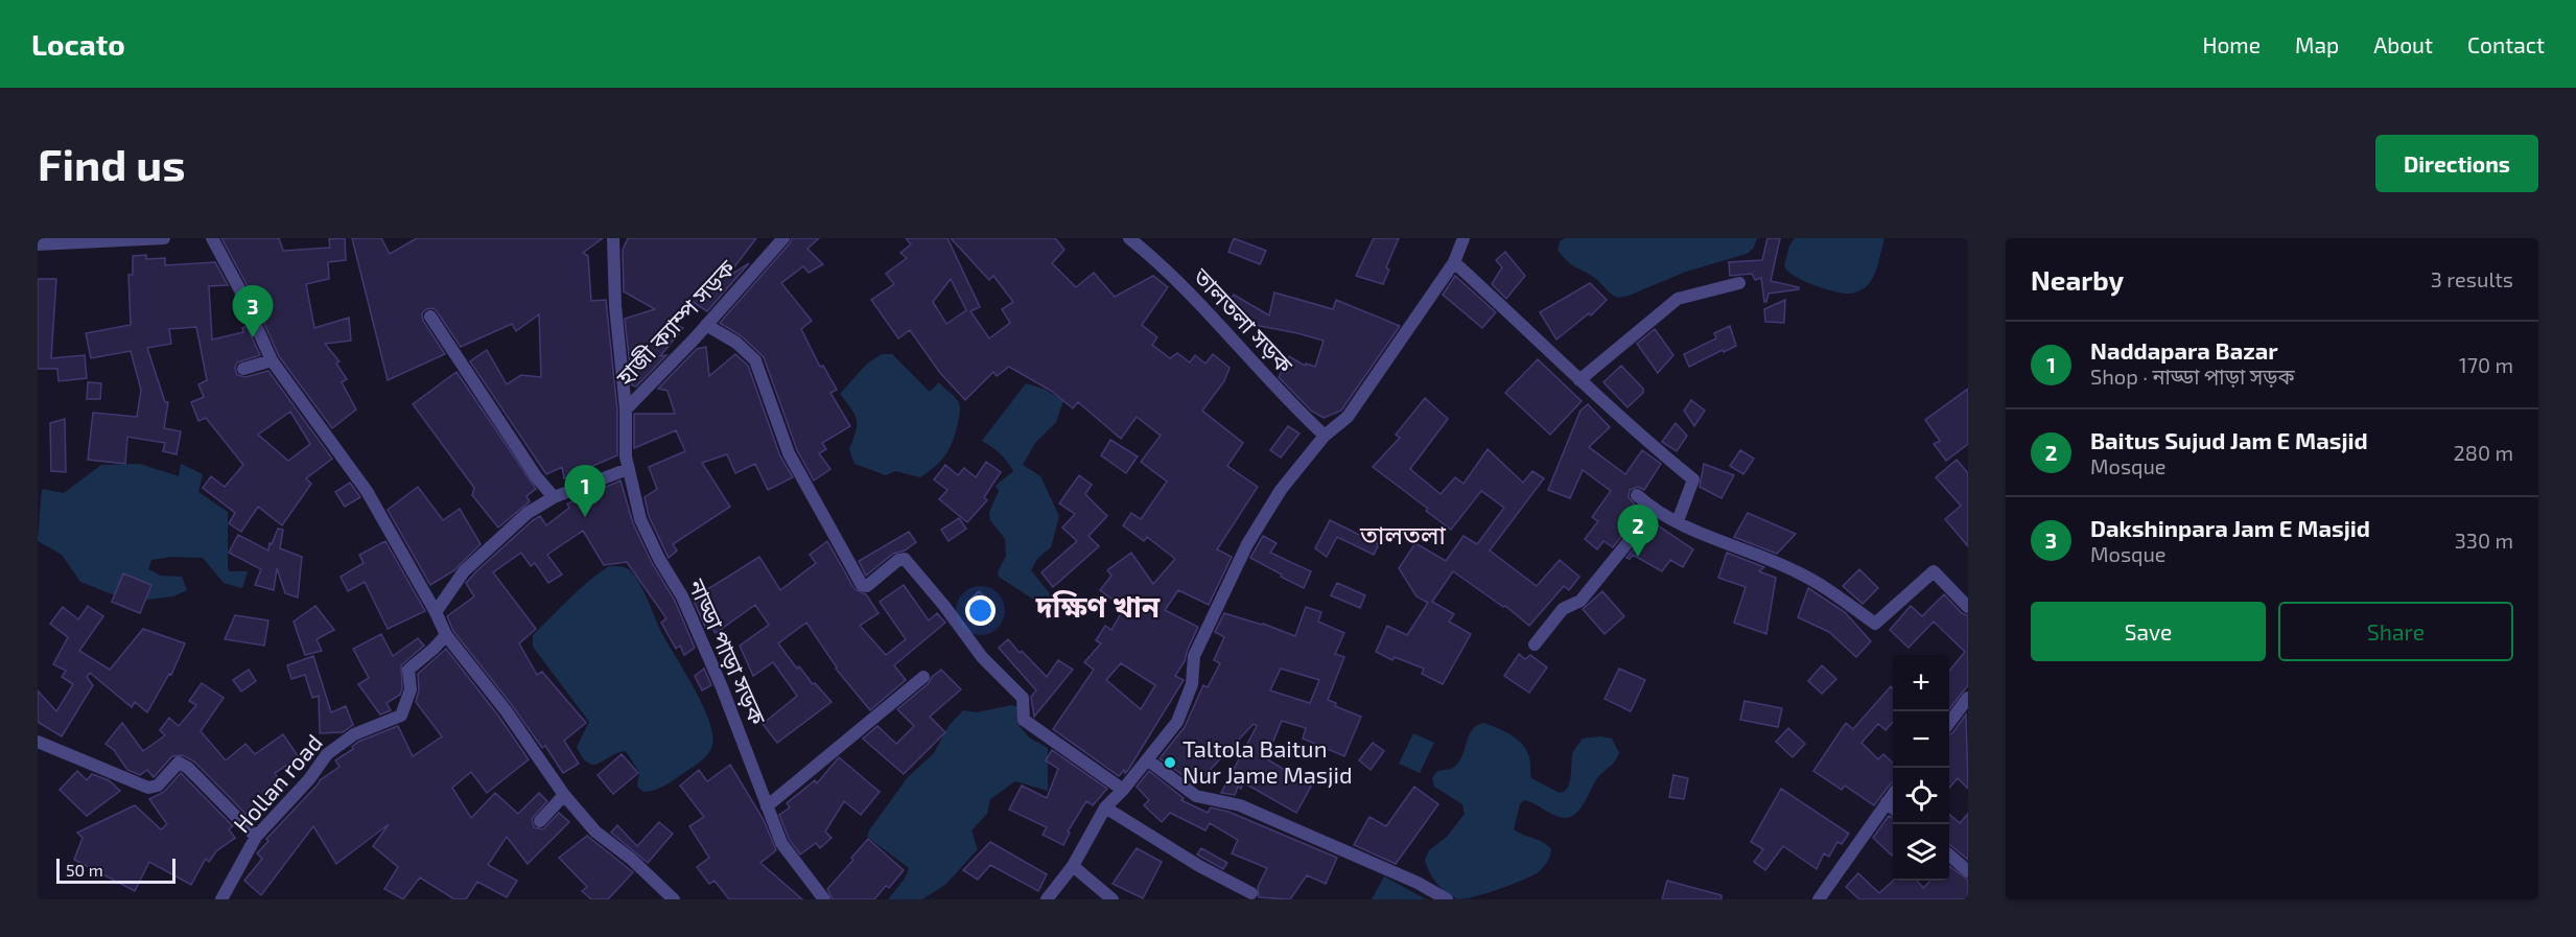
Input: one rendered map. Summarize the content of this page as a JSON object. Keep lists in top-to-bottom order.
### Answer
{
  "streets": {
    "street": [
      "তালতলা সড়ক",
      "হাজী ক্যাম্প সড়ক",
      "নাড্ডা পাড়া সড়ক",
      "Hollan road"
    ]
  },
  "crossings": [
    ["হাজী ক্যাম্প সড়ক", "নাড্ডা পাড়া সড়ক"]
  ],
  "districts": ["তালতলা", "দক্ষিণ খান"],
  "places": ["Taltola Baitun Nur Jame Masjid"],
  "scale_bar": "50 m",
  "page": {
    "header": "Locato",
    "nav": [
      "Home",
      "Map",
      "About",
      "Contact"
    ],
    "buttons": [
      "Directions",
      ["Save", "Share"]
    ],
    "title": "Find us",
    "heading": ["Nearby", "3 results"],
    "pins": ["3", "1", "2"],
    "list": [
      {
        "mark": "1",
        "name": "Naddapara Bazar",
        "note": "Shop · নাড্ডা পাড়া সড়ক",
        "value": "170 m"
      },
      {
        "mark": "2",
        "name": "Baitus Sujud Jam E Masjid",
        "note": "Mosque",
        "value": "280 m"
      },
      {
        "mark": "3",
        "name": "Dakshinpara Jam E Masjid",
        "note": "Mosque",
        "value": "330 m"
      }
    ],
    "map_buttons": ["+", "−"],
    "scale": "50 m"
  }
}
